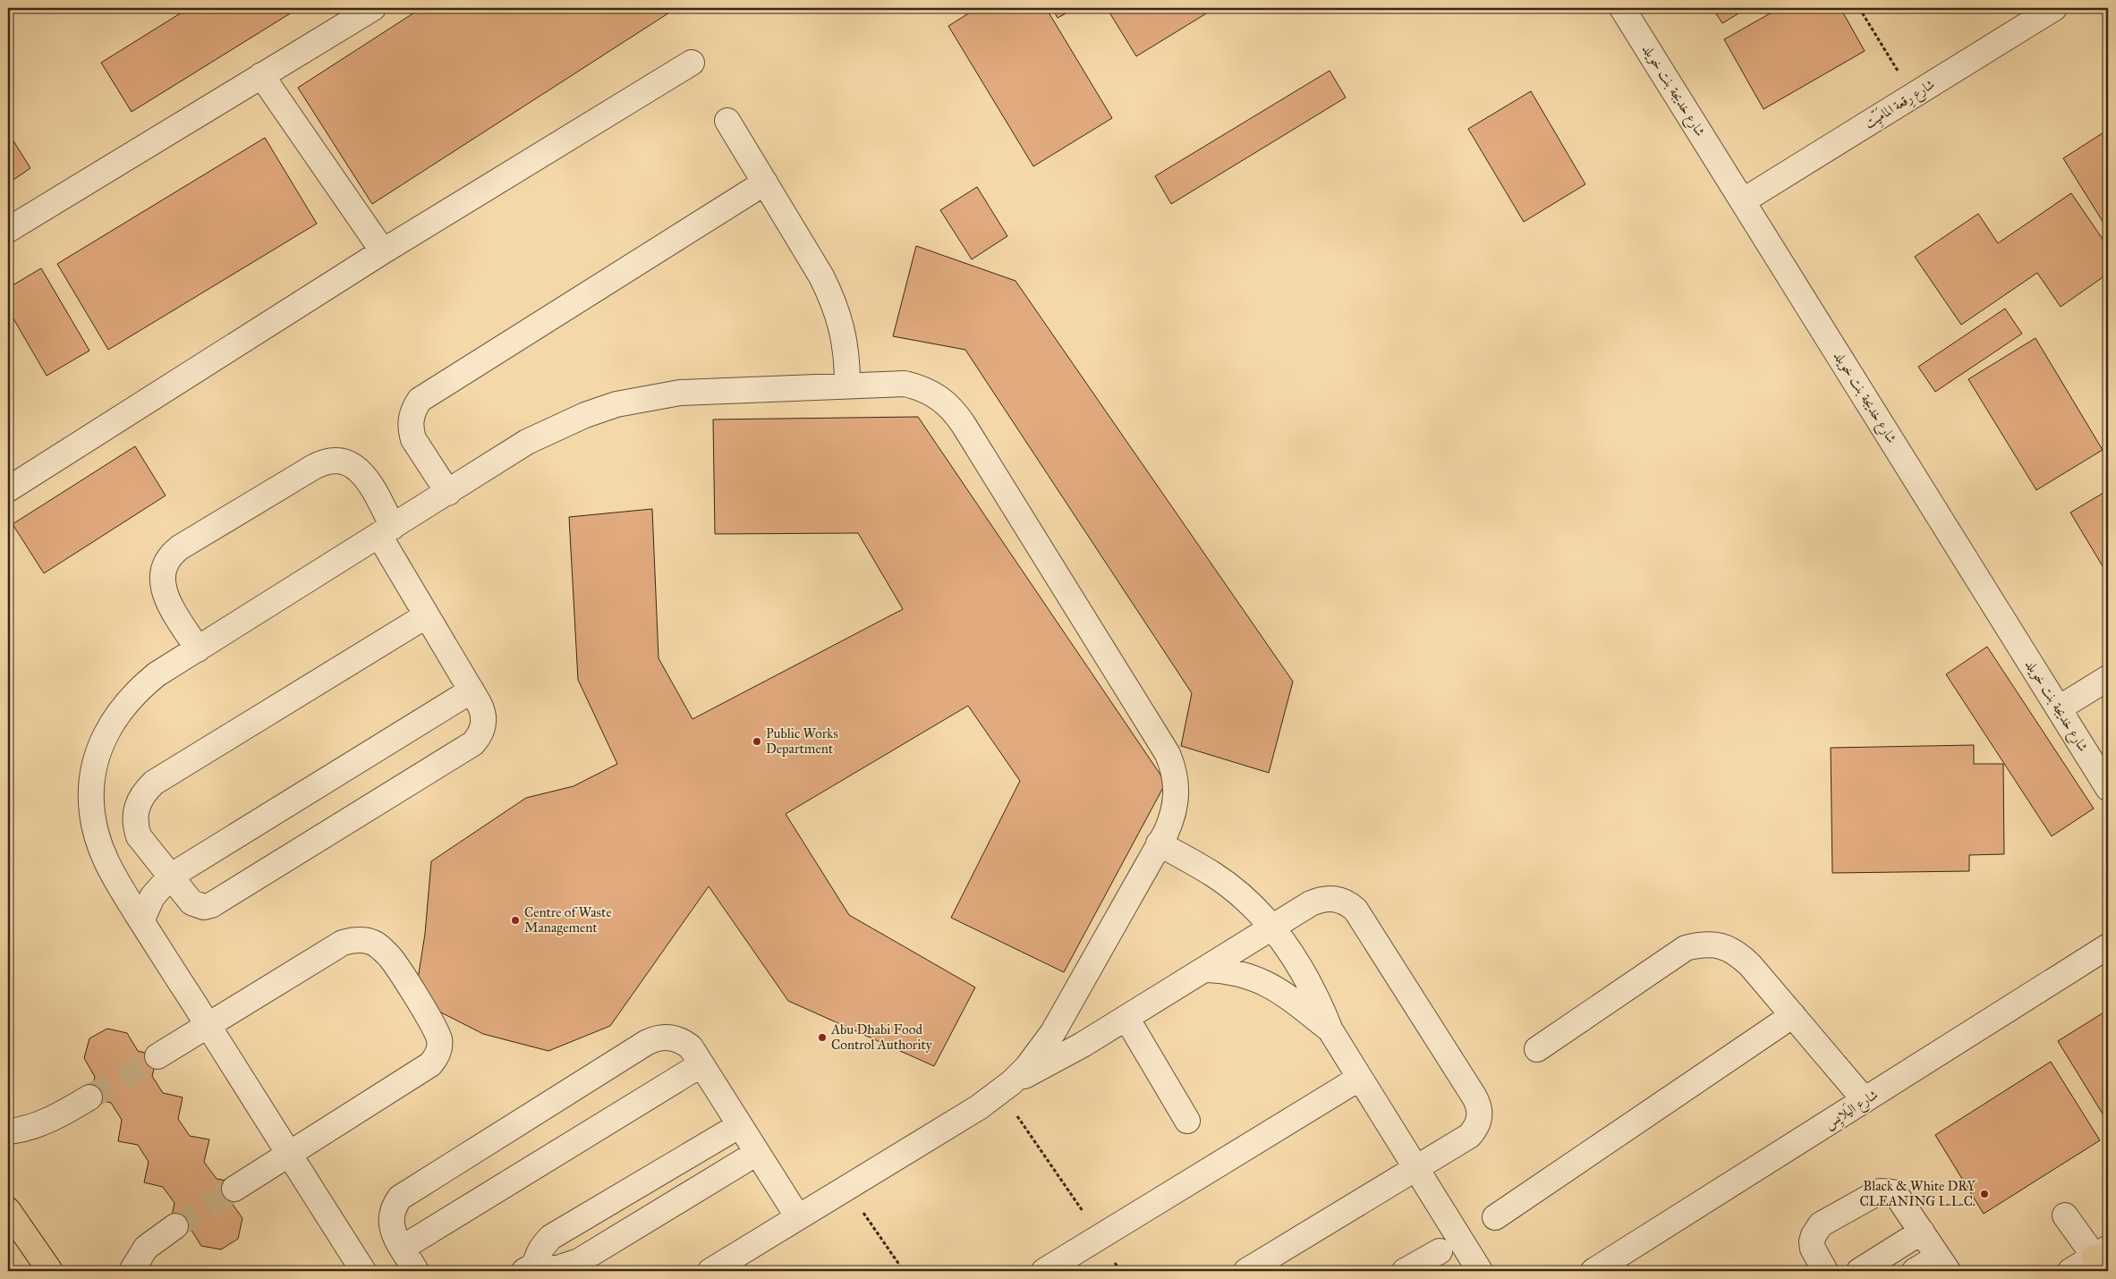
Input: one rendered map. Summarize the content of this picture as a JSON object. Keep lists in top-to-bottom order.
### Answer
{
  "streets": {
    "street": ["شارع خديجة بنت خويلد", "شارع رِقعة المامَيِّت", "شارع اليَلايِس"]
  },
  "crossings": [
    ["شارع خديجة بنت خويلد", "شارع رِقعة المامَيِّت"]
  ],
  "places": [
    "Public Works Department",
    "Centre of Waste Management",
    "Abu Dhabi Food Control Authority",
    "Black & White DRY CLEANING L.L.C."
  ]
}
